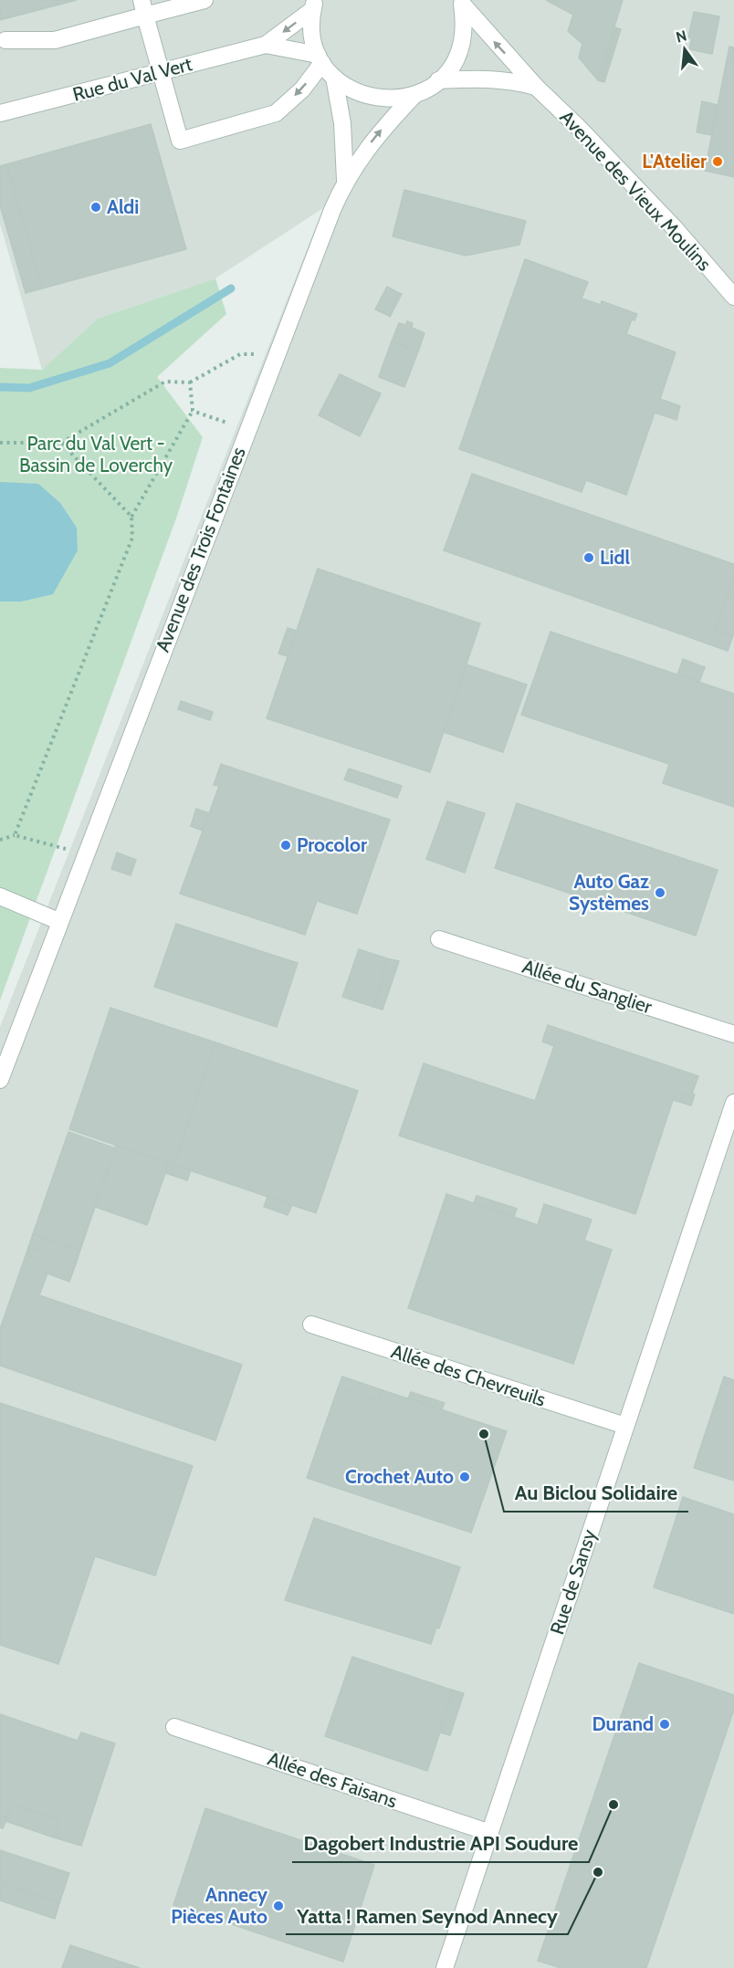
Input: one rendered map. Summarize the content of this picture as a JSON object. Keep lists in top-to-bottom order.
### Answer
{
  "streets": {
    "street": [
      "Rue du Val Vert",
      "Avenue des Vieux Moulins",
      "Avenue des Trois Fontaines",
      "Allée du Sanglier",
      "Allée des Chevreuils",
      "Rue de Sansy",
      "Allée des Faisans"
    ]
  },
  "crossings": [
    ["Allée des Chevreuils", "Rue de Sansy"],
    ["Rue de Sansy", "Allée des Faisans"]
  ],
  "parks": ["Parc du Val Vert - Bassin de Loverchy"],
  "places": [
    "L'Atelier",
    "Aldi",
    "Lidl",
    "Procolor",
    "Auto Gaz Systèmes",
    "Au Biclou Solidaire",
    "Crochet Auto",
    "Durand",
    "Dagobert Industrie API Soudure",
    "Yatta ! Ramen Seynod Annecy",
    "Annecy Pièces Auto"
  ],
  "north": "top"
}
